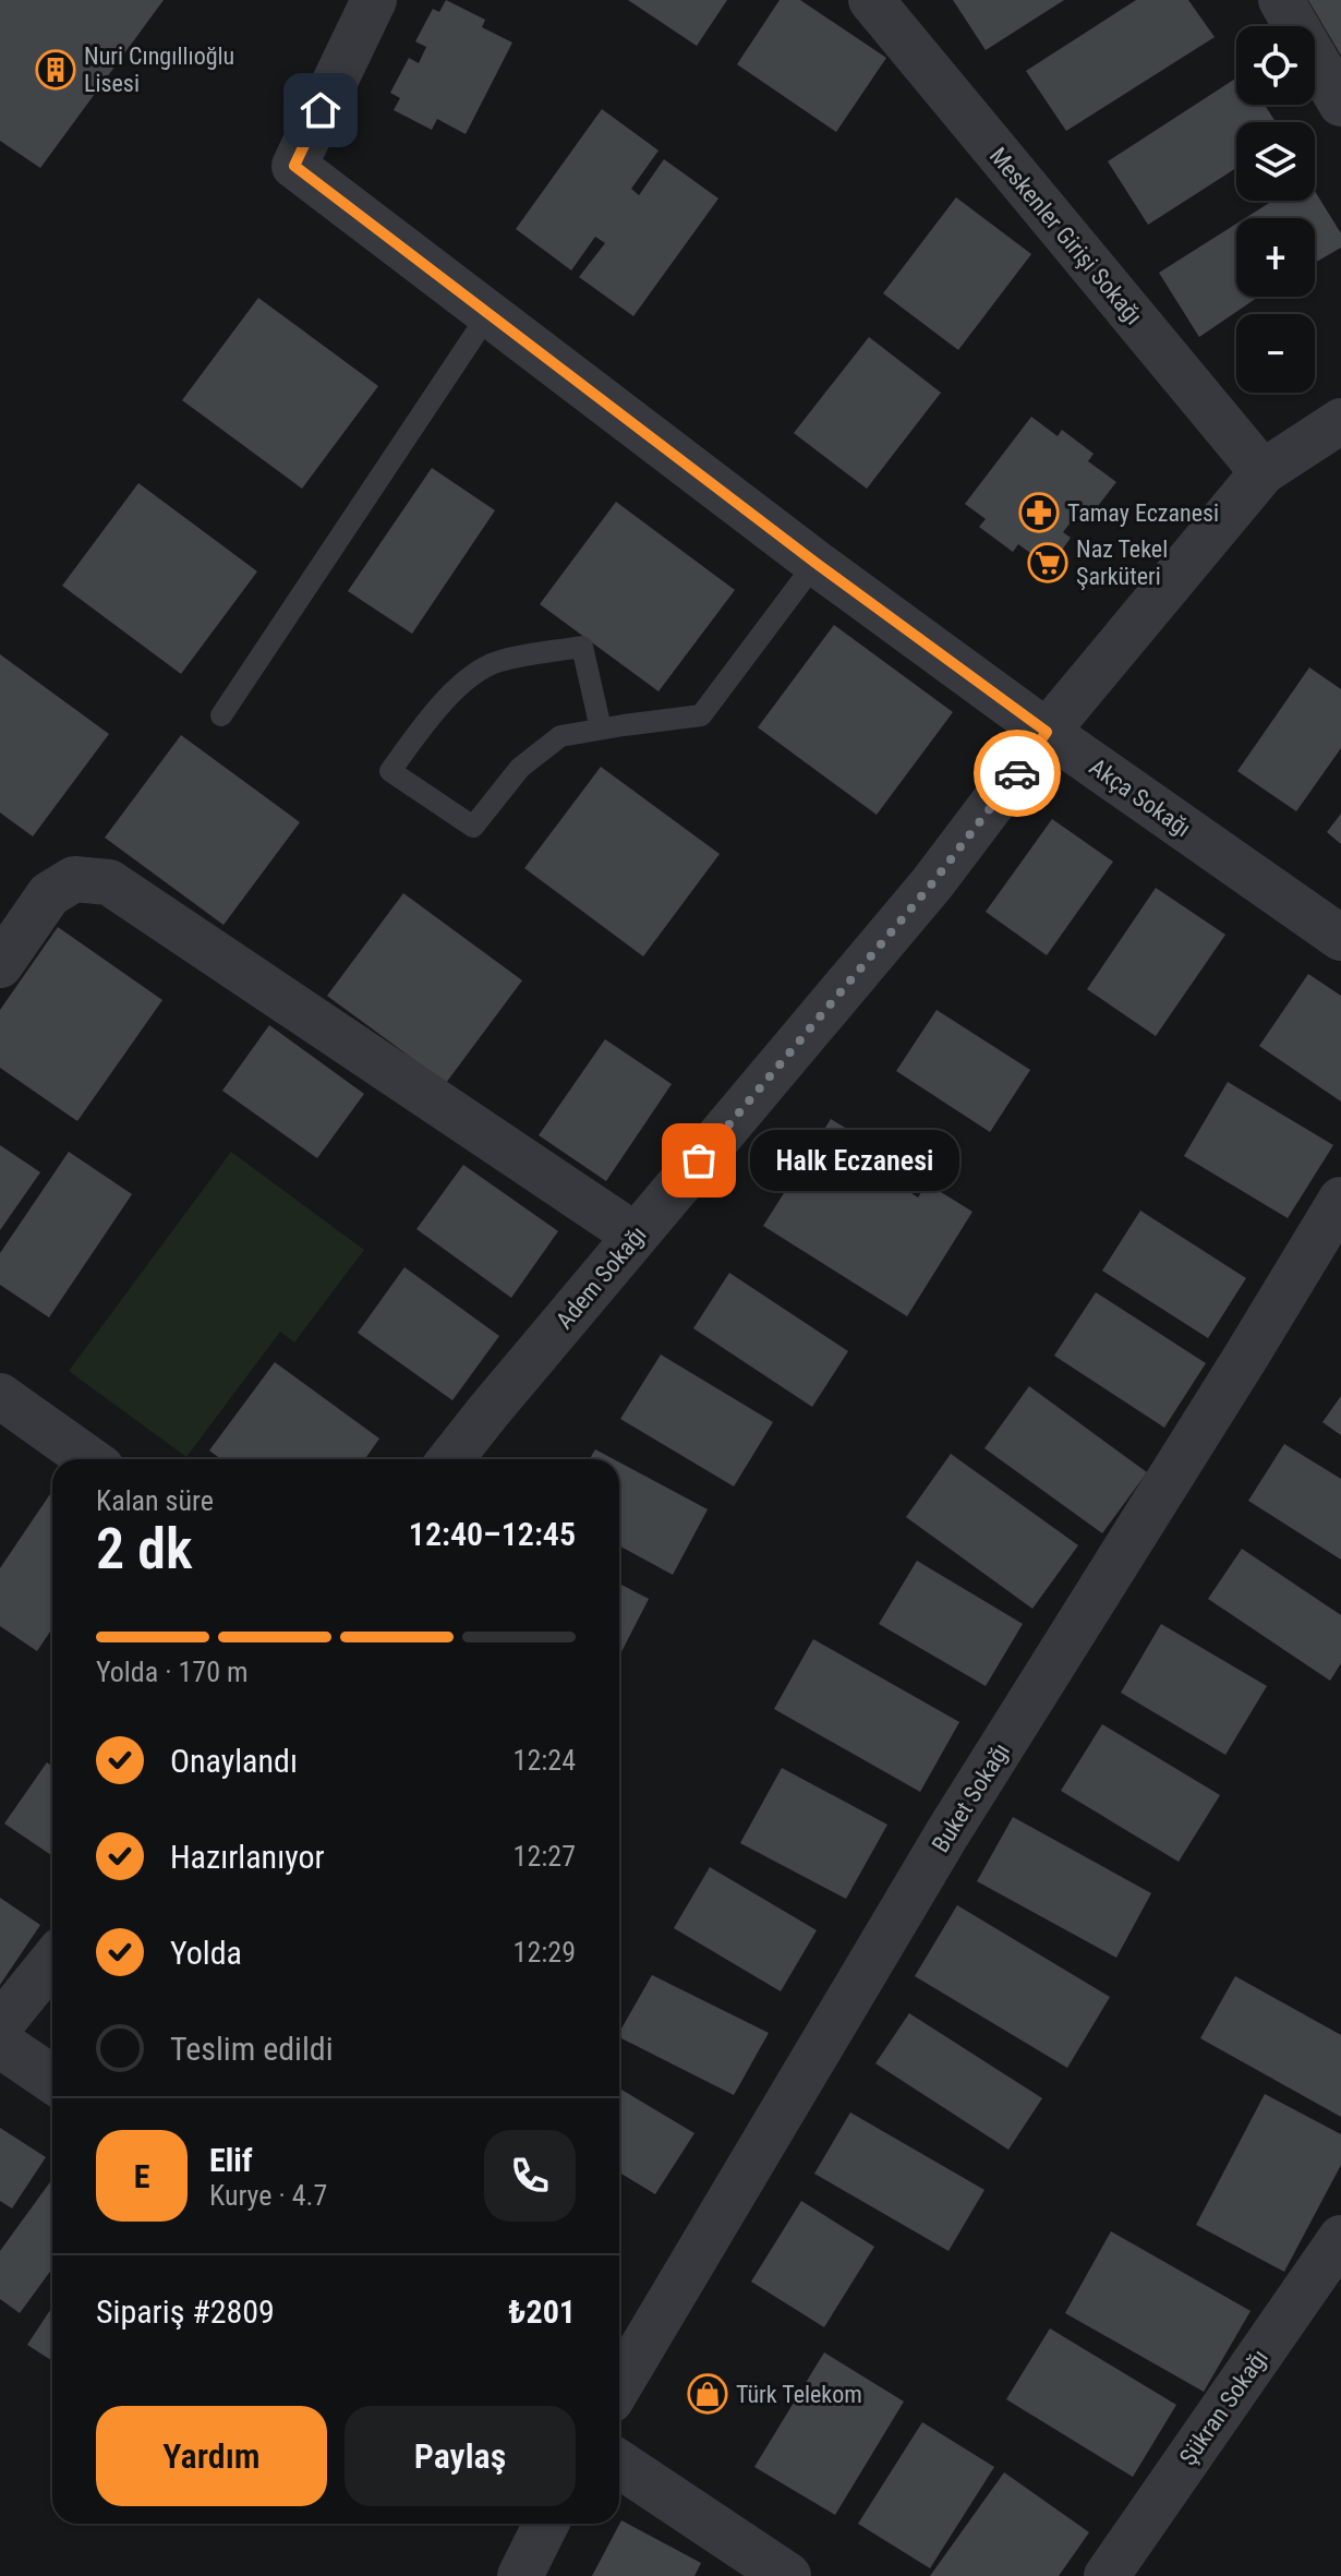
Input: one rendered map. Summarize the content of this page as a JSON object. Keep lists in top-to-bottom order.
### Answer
{
  "streets": {
    "street": [
      "Meskenler Girişi Sokağı",
      "Akça Sokağı",
      "Adem Sokağı",
      "Buket Sokağı",
      "Şükran Sokağı"
    ]
  },
  "crossings": [
    ["Meskenler Girişi Sokağı", "Adem Sokağı"],
    ["Akça Sokağı", "Adem Sokağı"]
  ],
  "places": {
    "building": ["Nuri Cıngıllıoğlu Lisesi"],
    "pharmacy": ["Tamay Eczanesi"],
    "supermarket": ["Naz Tekel Şarküteri"],
    "other": ["Halk Eczanesi"],
    "shop": ["Türk Telekom"]
  },
  "page": {
    "map_buttons": ["+", "−"],
    "bubble": "Halk Eczanesi",
    "heading": ["2 dk", "Kalan süre", "12:40–12:45"],
    "panel": [
      "Elif",
      "Kurye · 4.7",
      "Sipariş #2809",
      "₺201"
    ],
    "bar": "Yolda · 170 m",
    "list": [
      ["Onaylandı", "12:24"],
      ["Hazırlanıyor", "12:27"],
      ["Yolda", "12:29"],
      "Teslim edildi"
    ],
    "round": "E",
    "buttons": ["Yardım", "Paylaş"]
  }
}
